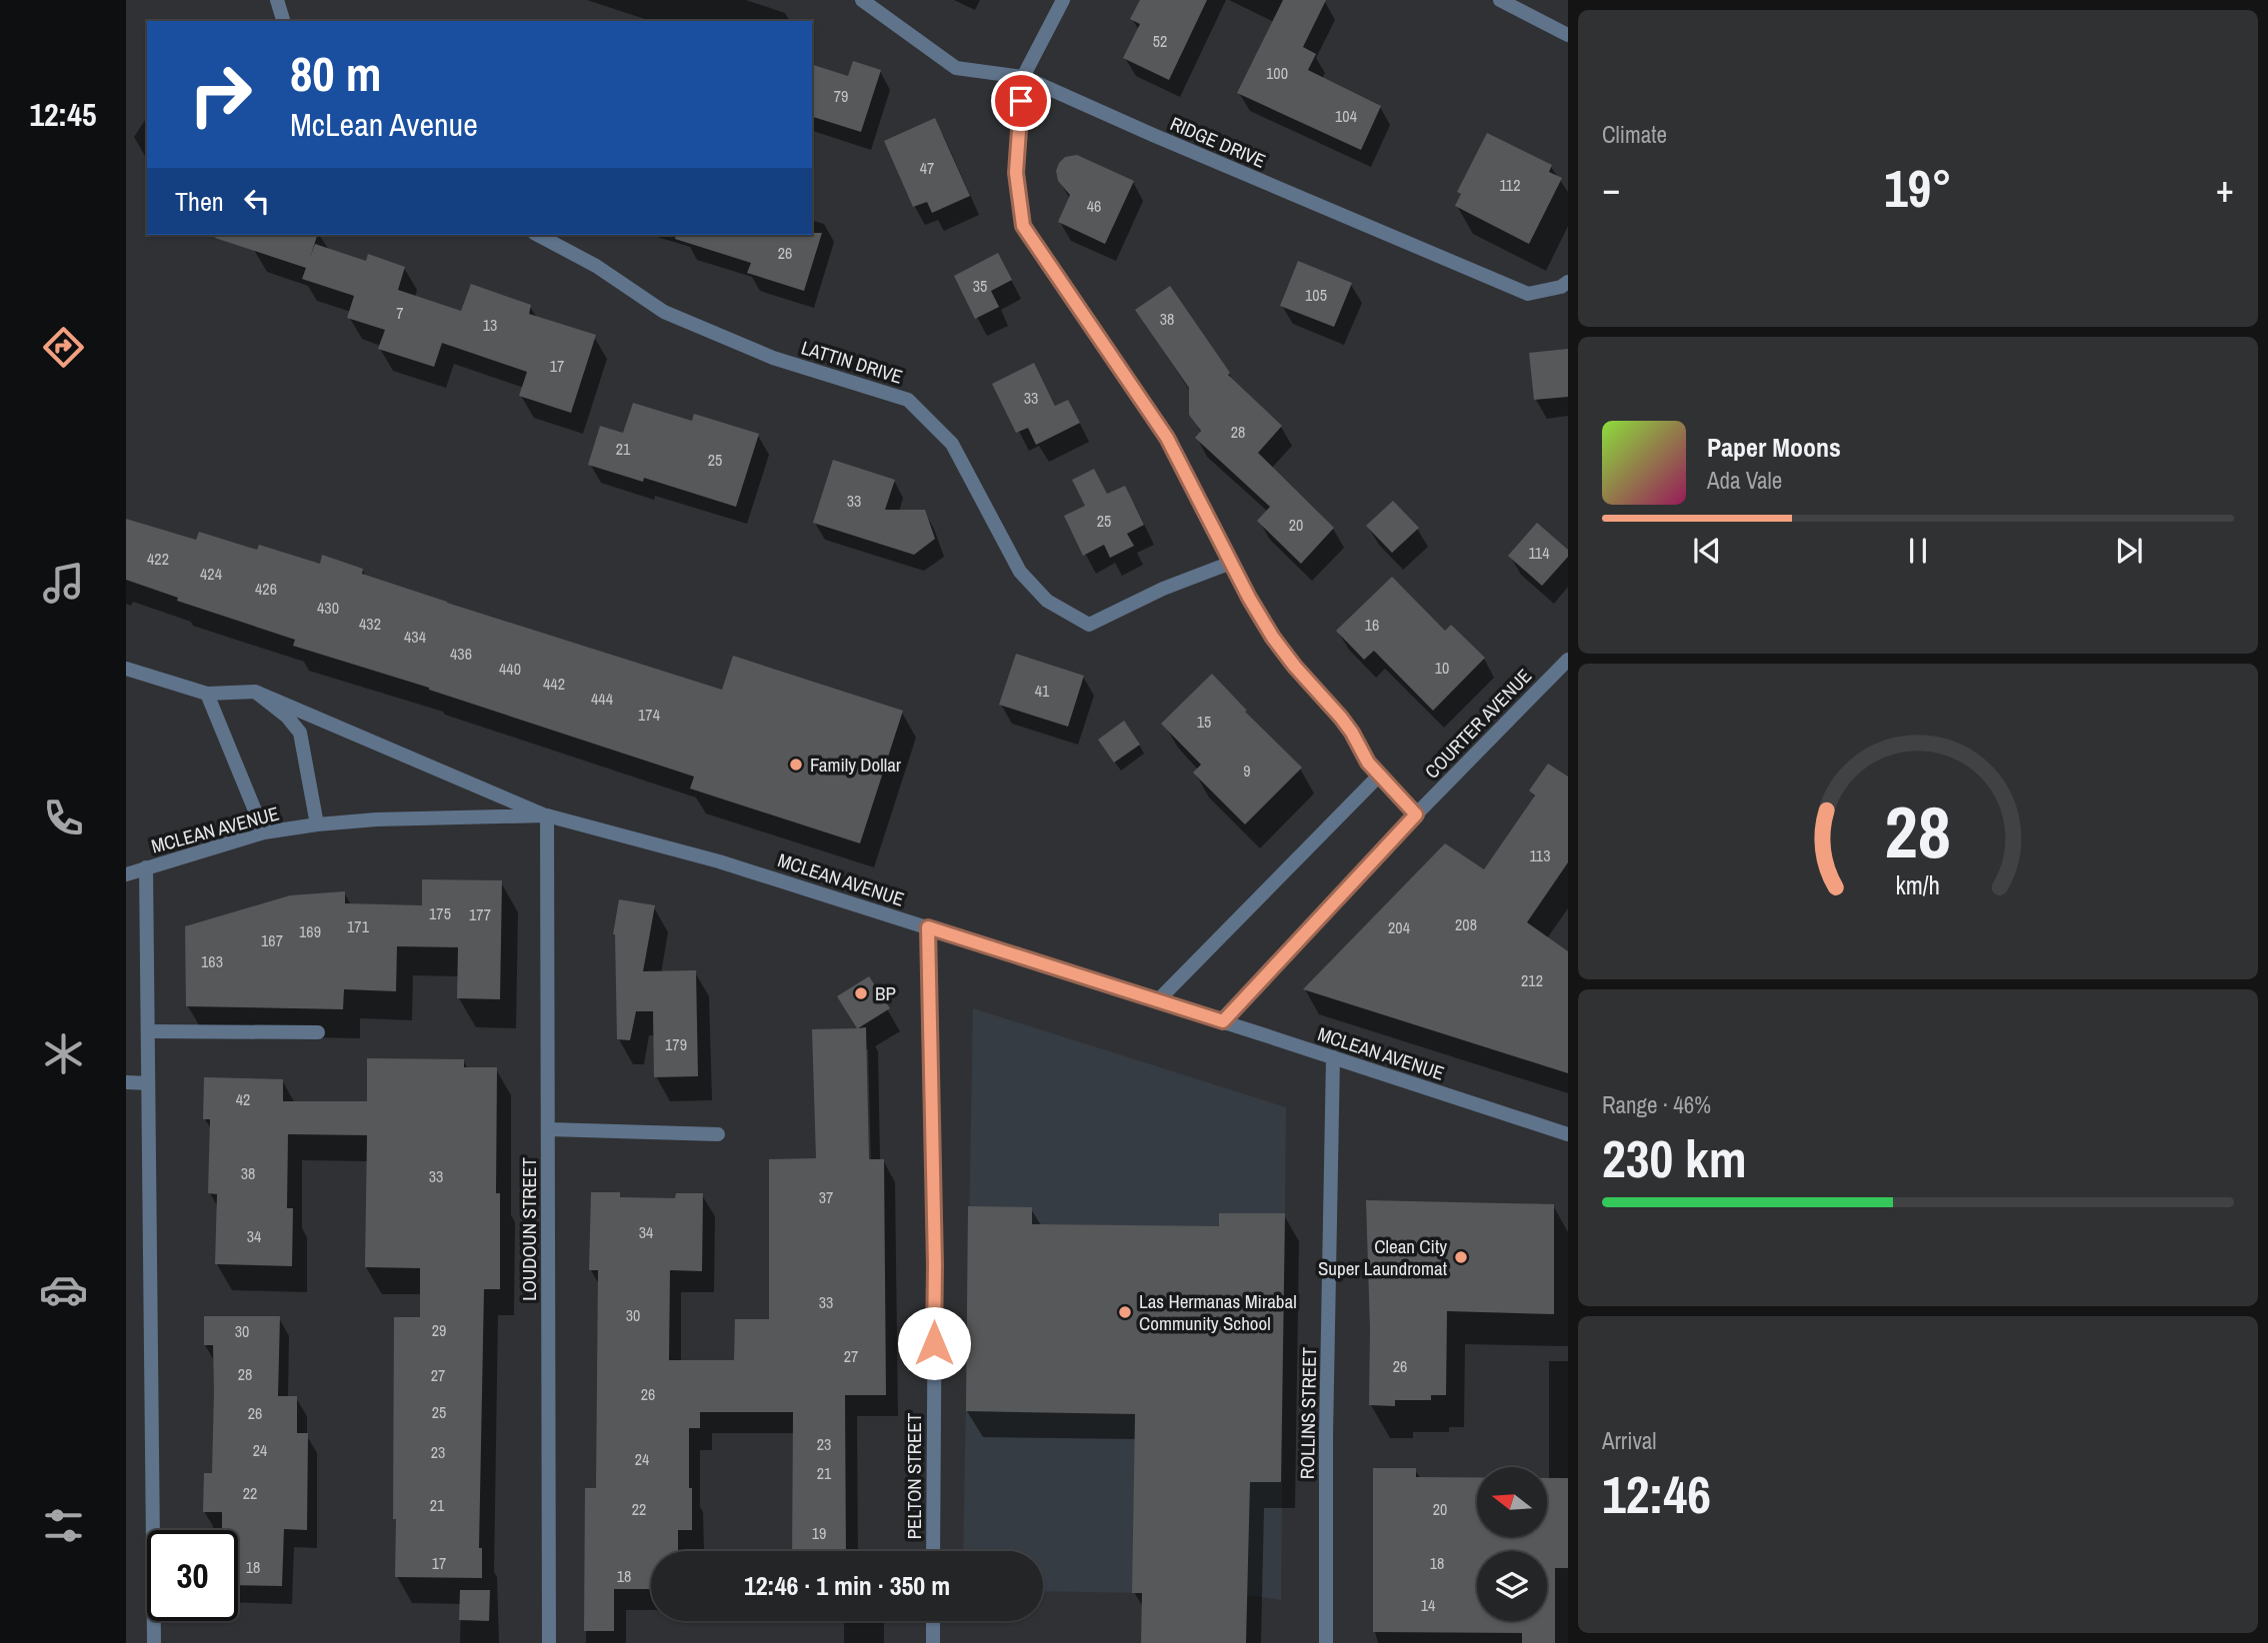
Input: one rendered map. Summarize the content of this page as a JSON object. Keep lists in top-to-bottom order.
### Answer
{
  "streets": {
    "street": [
      "RIDGE DRIVE",
      "LATTIN DRIVE",
      "COURTER AVENUE",
      "MCLEAN AVENUE",
      "LOUDOUN STREET",
      "ROLLINS STREET",
      "PELTON STREET"
    ]
  },
  "crossings": [
    ["COURTER AVENUE", "MCLEAN AVENUE"],
    ["MCLEAN AVENUE", "LOUDOUN STREET"],
    ["MCLEAN AVENUE", "ROLLINS STREET"],
    ["MCLEAN AVENUE", "PELTON STREET"]
  ],
  "places": [
    "Family Dollar",
    "BP",
    "Clean City Super Laundromat",
    "Las Hermanas Mirabal Community School"
  ],
  "house_numbers": [
    "52",
    "100",
    "79",
    "104",
    "47",
    "112",
    "46",
    "26",
    "35",
    "105",
    "7",
    "38",
    "13",
    "17",
    "33",
    "28",
    "21",
    "25",
    "33",
    "25",
    "20",
    "114",
    "422",
    "424",
    "426",
    "430",
    "432",
    "16",
    "434",
    "436",
    "10",
    "440",
    "442",
    "41",
    "444",
    "174",
    "15",
    "9",
    "113",
    "175",
    "177",
    "208",
    "171",
    "204",
    "169",
    "167",
    "163",
    "212",
    "179",
    "42",
    "38",
    "33",
    "37",
    "34",
    "34",
    "33",
    "30",
    "29",
    "30",
    "27",
    "26",
    "28",
    "27",
    "26",
    "25",
    "26",
    "23",
    "24",
    "23",
    "24",
    "21",
    "22",
    "21",
    "22",
    "20",
    "19",
    "17",
    "18",
    "18",
    "18",
    "14"
  ],
  "north": "left",
  "page": {
    "tabs": "12:45",
    "tile": [
      "Climate",
      ["Range · 46%", "230 km"],
      ["Arrival", "12:46"]
    ],
    "turn": ["80 m", "McLean Avenue"],
    "heat": ["−", "19°", "+"],
    "then": "Then",
    "song": ["Paper Moons", "Ada Vale"],
    "limit": "30",
    "trip": "12:46 · 1 min · 350 m",
    "gauge": ["28", "km/h"]
  }
}
